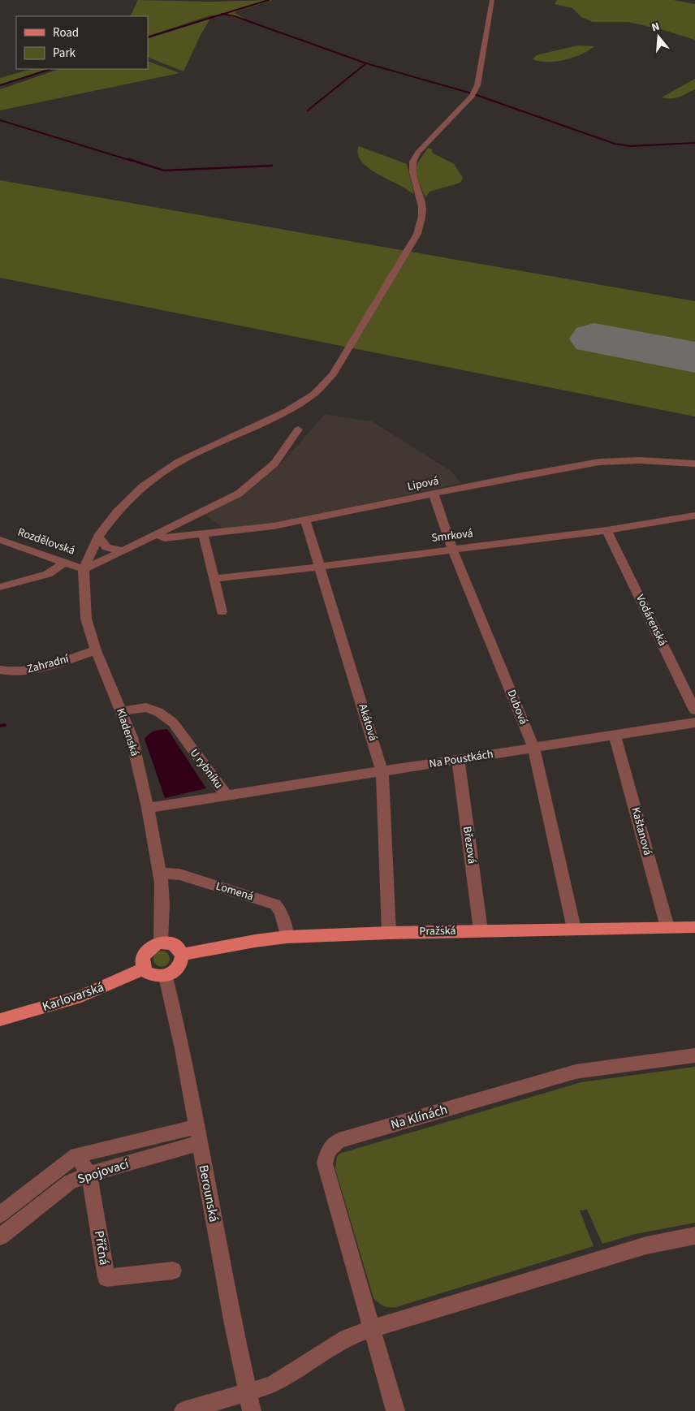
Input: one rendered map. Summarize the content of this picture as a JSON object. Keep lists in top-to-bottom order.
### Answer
{
  "streets": {
    "main road": ["Pražská", "Karlovarská"],
    "street": [
      "Lipová",
      "Smrková",
      "Rozdělovská",
      "Vodárenská",
      "Zahradní",
      "Dubová",
      "Akátová",
      "Kladenská",
      "Na Poustkách",
      "U rybníku",
      "Kaštanová",
      "Březová",
      "Lomená",
      "Na Klínách",
      "Spojovací",
      "Berounská",
      "Příčná"
    ]
  },
  "crossings": [
    ["Lipová", "Dubová"],
    ["Lipová", "Akátová"],
    ["Smrková", "Vodárenská"],
    ["Smrková", "Dubová"],
    ["Smrková", "Akátová"],
    ["Rozdělovská", "Kladenská"],
    ["Zahradní", "Kladenská"],
    ["Dubová", "Na Poustkách"],
    ["Dubová", "Pražská"],
    ["Akátová", "Na Poustkách"],
    ["Akátová", "Pražská"],
    ["Kladenská", "U rybníku"],
    ["Kladenská", "Lomená"],
    ["Kladenská", "Pražská"],
    ["Kladenská", "Karlovarská"],
    ["Kladenská", "Berounská"],
    ["Na Poustkách", "U rybníku"],
    ["Na Poustkách", "Kaštanová"],
    ["Na Poustkách", "Březová"],
    ["Kaštanová", "Pražská"],
    ["Březová", "Pražská"],
    ["Lomená", "Pražská"],
    ["Pražská", "Karlovarská"],
    ["Pražská", "Berounská"],
    ["Karlovarská", "Berounská"],
    ["Spojovací", "Berounská"],
    ["Spojovací", "Příčná"]
  ],
  "legend": ["Road", "Park"],
  "north": "top"
}
